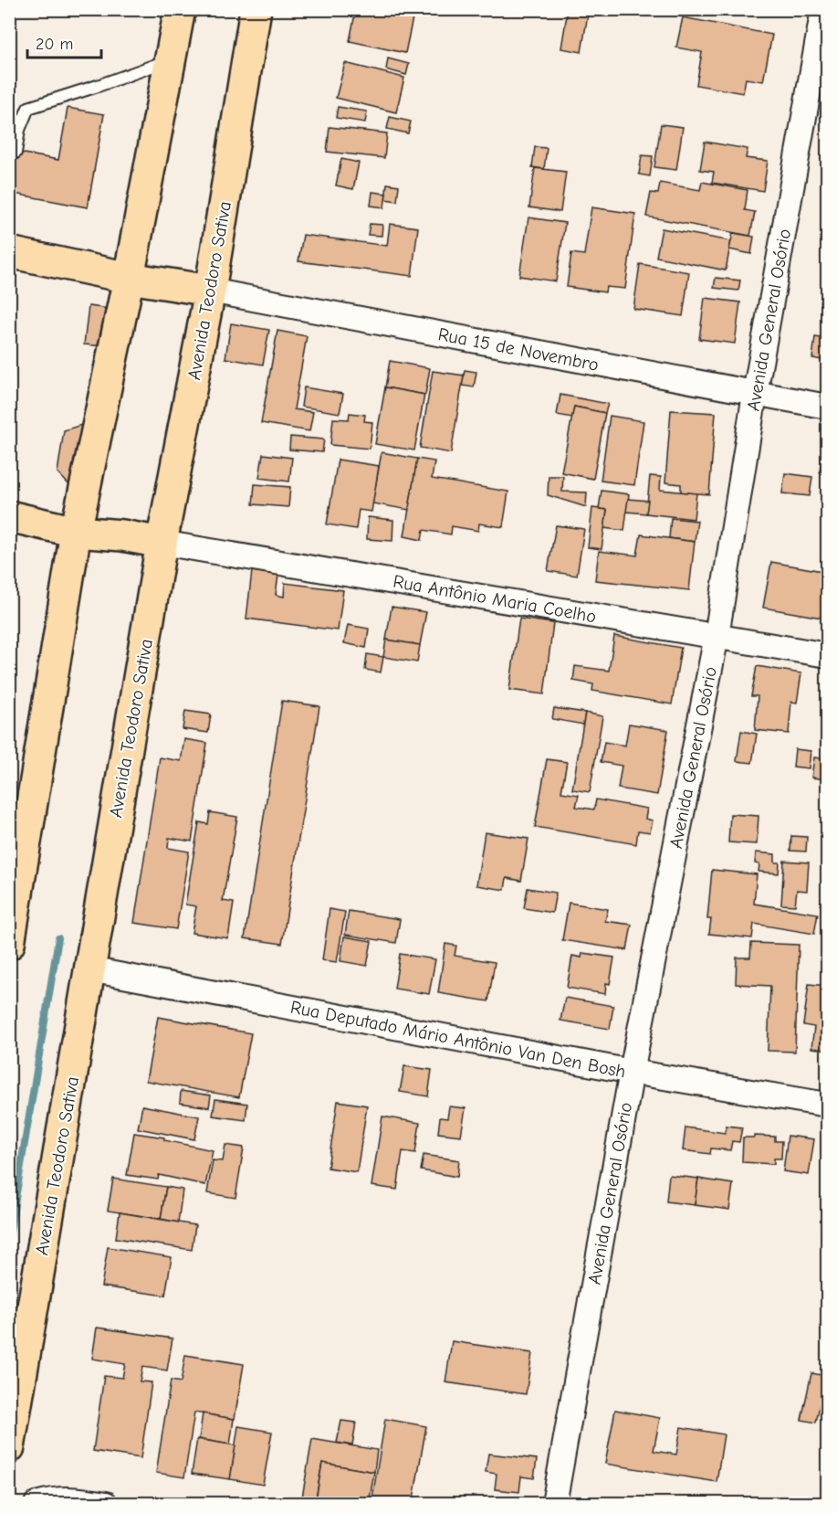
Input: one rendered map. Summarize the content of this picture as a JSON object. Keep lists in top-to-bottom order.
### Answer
{
  "streets": {
    "main road": ["Avenida Teodoro Sativa"],
    "street": [
      "Avenida General Osório",
      "Rua 15 de Novembro",
      "Rua Antônio Maria Coelho",
      "Rua Deputado Mário Antônio Van Den Bosh"
    ]
  },
  "crossings": [
    ["Avenida Teodoro Sativa", "Rua 15 de Novembro"],
    ["Avenida Teodoro Sativa", "Rua Antônio Maria Coelho"],
    ["Avenida Teodoro Sativa", "Rua Deputado Mário Antônio Van Den Bosh"],
    ["Avenida General Osório", "Rua 15 de Novembro"],
    ["Avenida General Osório", "Rua Antônio Maria Coelho"],
    ["Avenida General Osório", "Rua Deputado Mário Antônio Van Den Bosh"]
  ],
  "scale_bar": "20 m"
}
